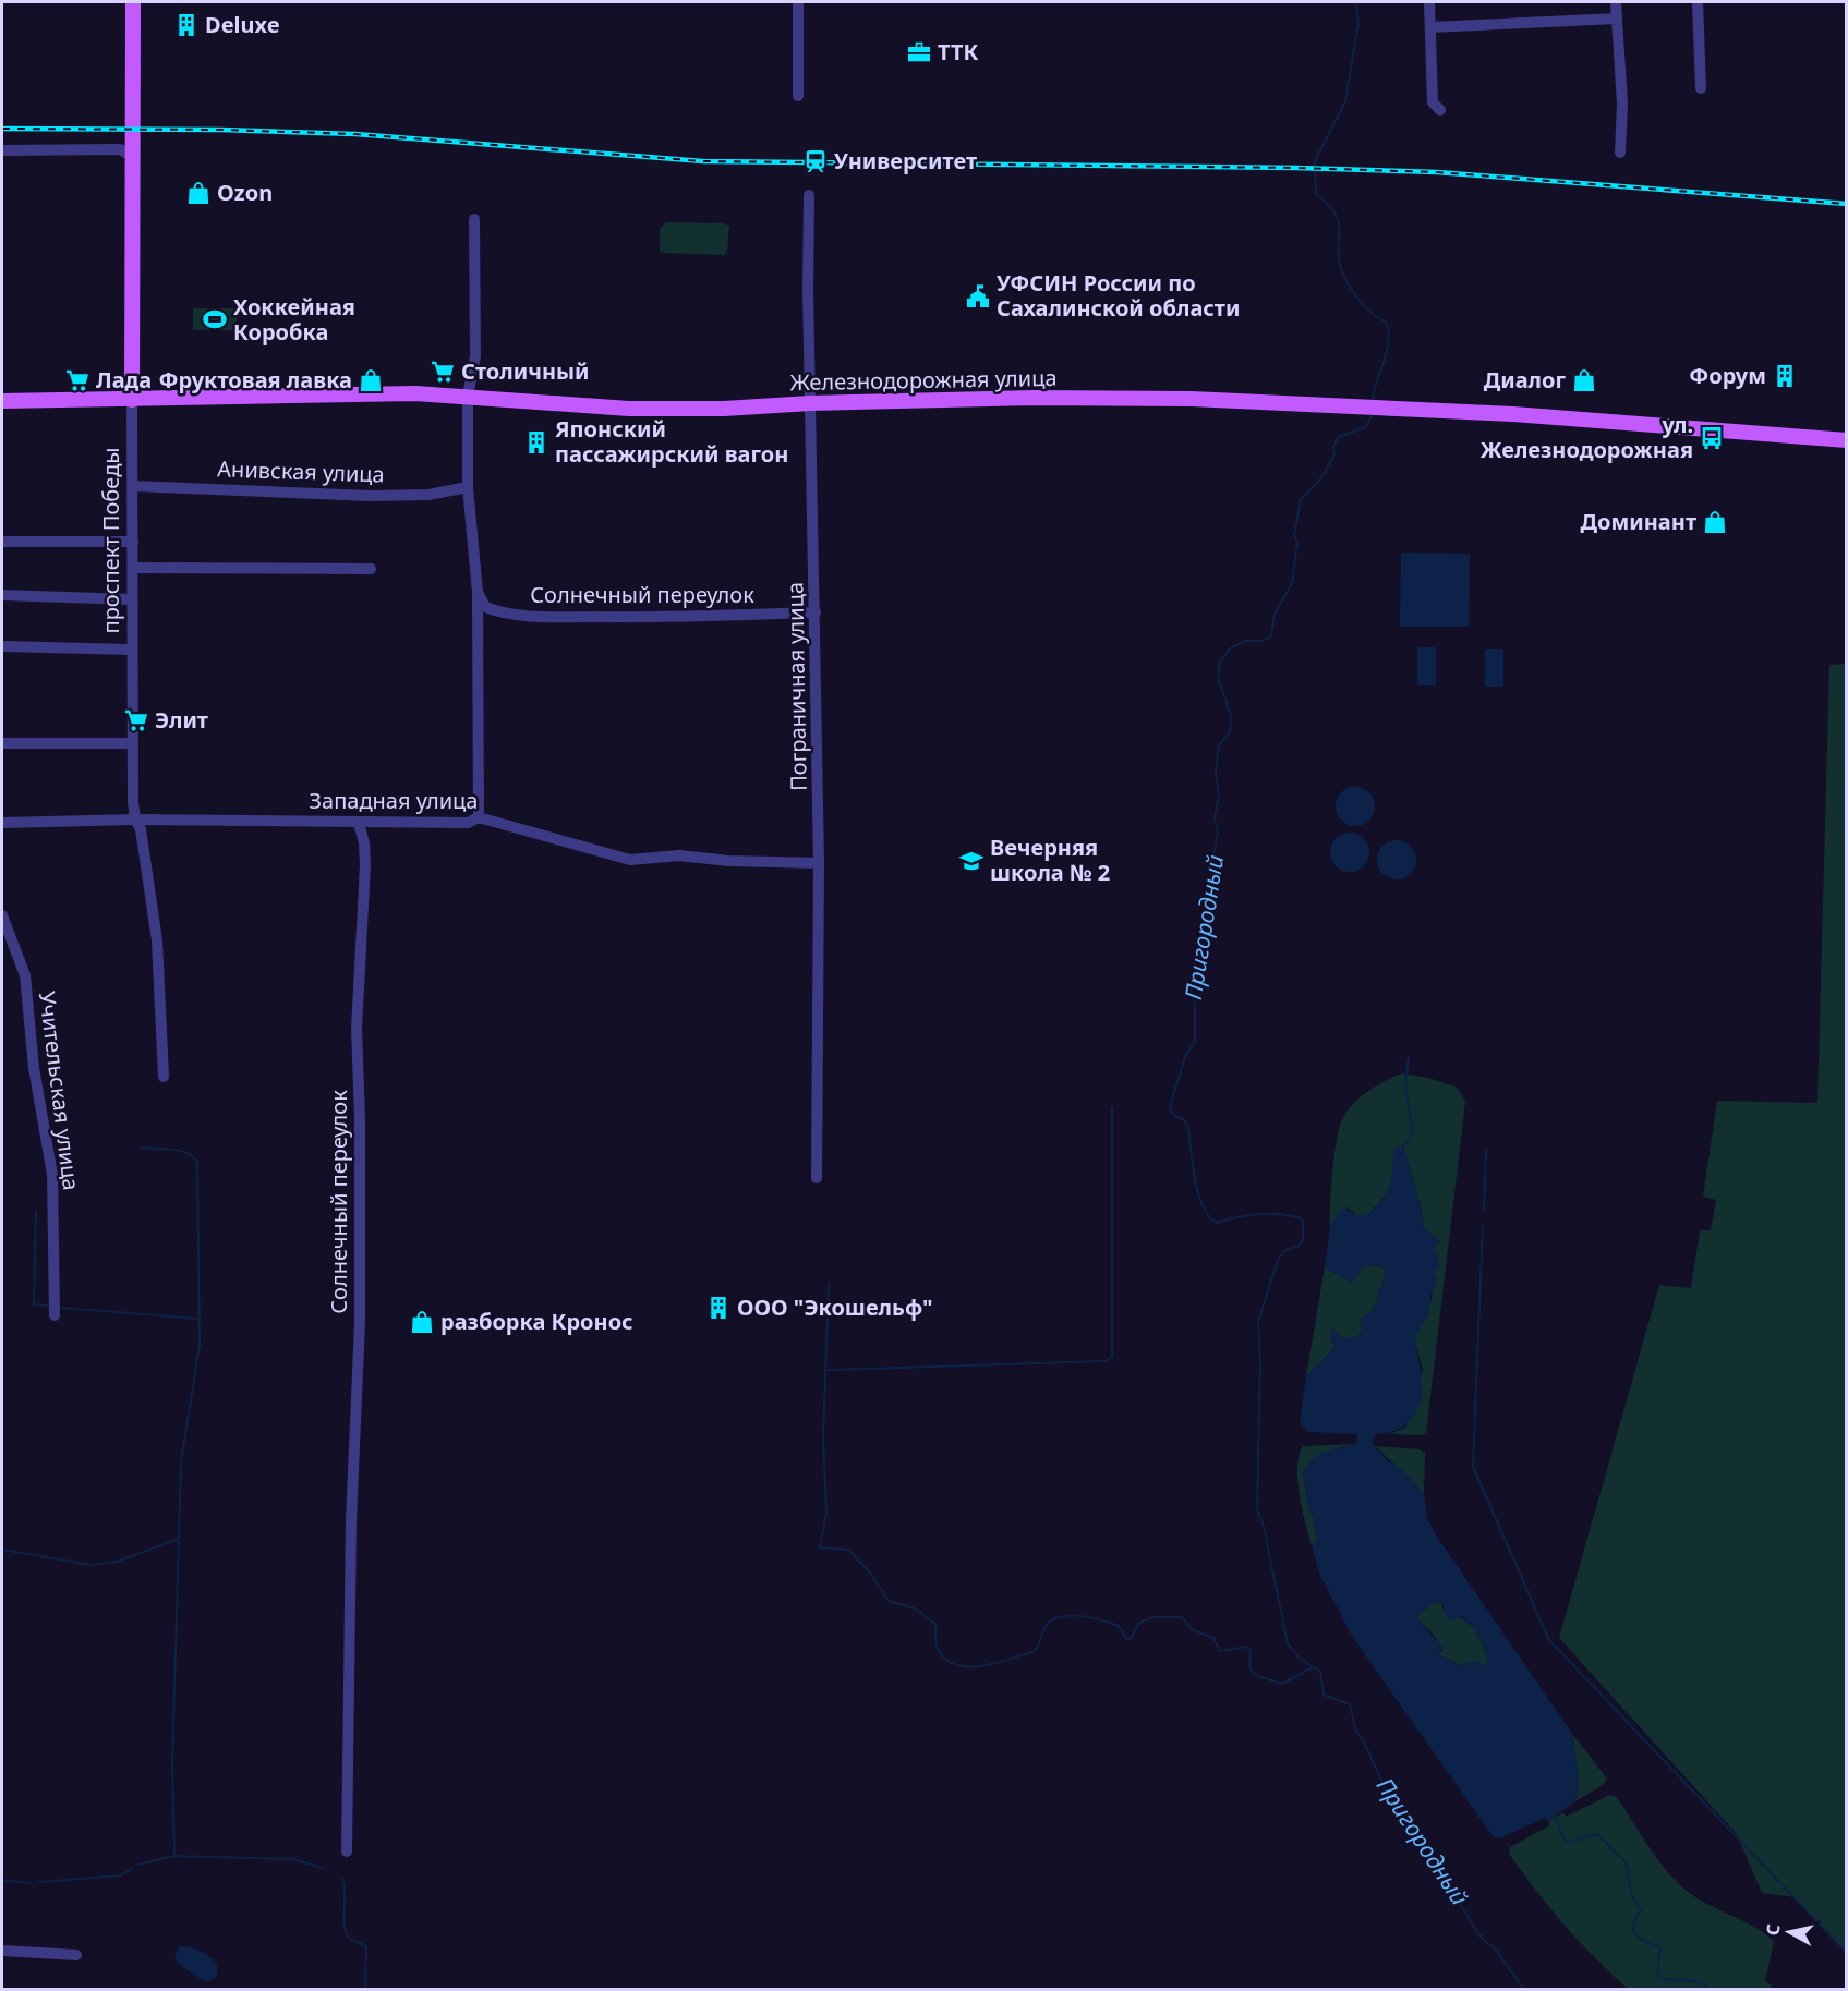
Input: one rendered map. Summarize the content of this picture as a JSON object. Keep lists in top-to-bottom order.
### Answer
{
  "streets": {
    "main road": ["Железнодорожная улица", "проспект Победы"],
    "street": [
      "Анивская улица",
      "Солнечный переулок",
      "Пограничная улица",
      "Западная улица",
      "Учительская улица"
    ]
  },
  "crossings": [
    ["Железнодорожная улица", "проспект Победы"],
    ["Железнодорожная улица", "Пограничная улица"],
    ["Анивская улица", "проспект Победы"],
    ["проспект Победы", "Западная улица"],
    ["Солнечный переулок", "Пограничная улица"],
    ["Солнечный переулок", "Западная улица"],
    ["Пограничная улица", "Западная улица"]
  ],
  "water": ["Пригородный"],
  "places": {
    "building": [
      "Deluxe",
      "Форум",
      "Японский пассажирский вагон",
      "ООО \"Экошельф\""
    ],
    "office": ["ТТК"],
    "station": ["Университет"],
    "shop": [
      "Ozon",
      "Фруктовая лавка",
      "Диалог",
      "Доминант",
      "разборка Кронос"
    ],
    "public building": ["УФСИН России по Сахалинской области"],
    "sports": ["Хоккейная Коробка"],
    "supermarket": ["Столичный", "Лада", "Элит"],
    "bus stop": ["ул. Железнодорожная"],
    "school or university": ["Вечерняя школа № 2"]
  },
  "north": "left"
}
